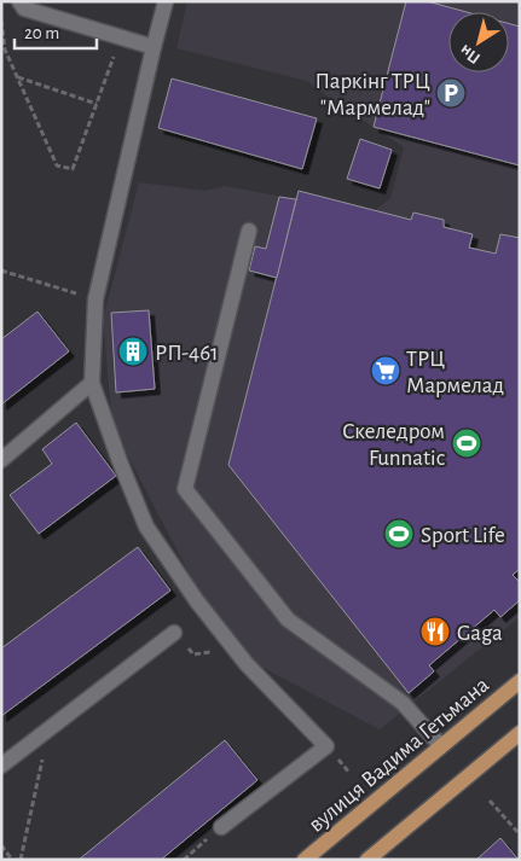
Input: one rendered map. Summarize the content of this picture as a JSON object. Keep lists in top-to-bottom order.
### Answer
{
  "streets": {
    "main road": ["вулиця Вадима Гетьмана"]
  },
  "places": {
    "parking": ["Паркінг ТРЦ \"Мармелад\""],
    "building": ["РП-461"],
    "supermarket": ["ТРЦ Мармелад"],
    "sports": ["Скеледром Funnatic", "Sport Life"],
    "restaurant": ["Gaga"]
  },
  "scale_bar": "20 m",
  "north": "bottom left"
}
